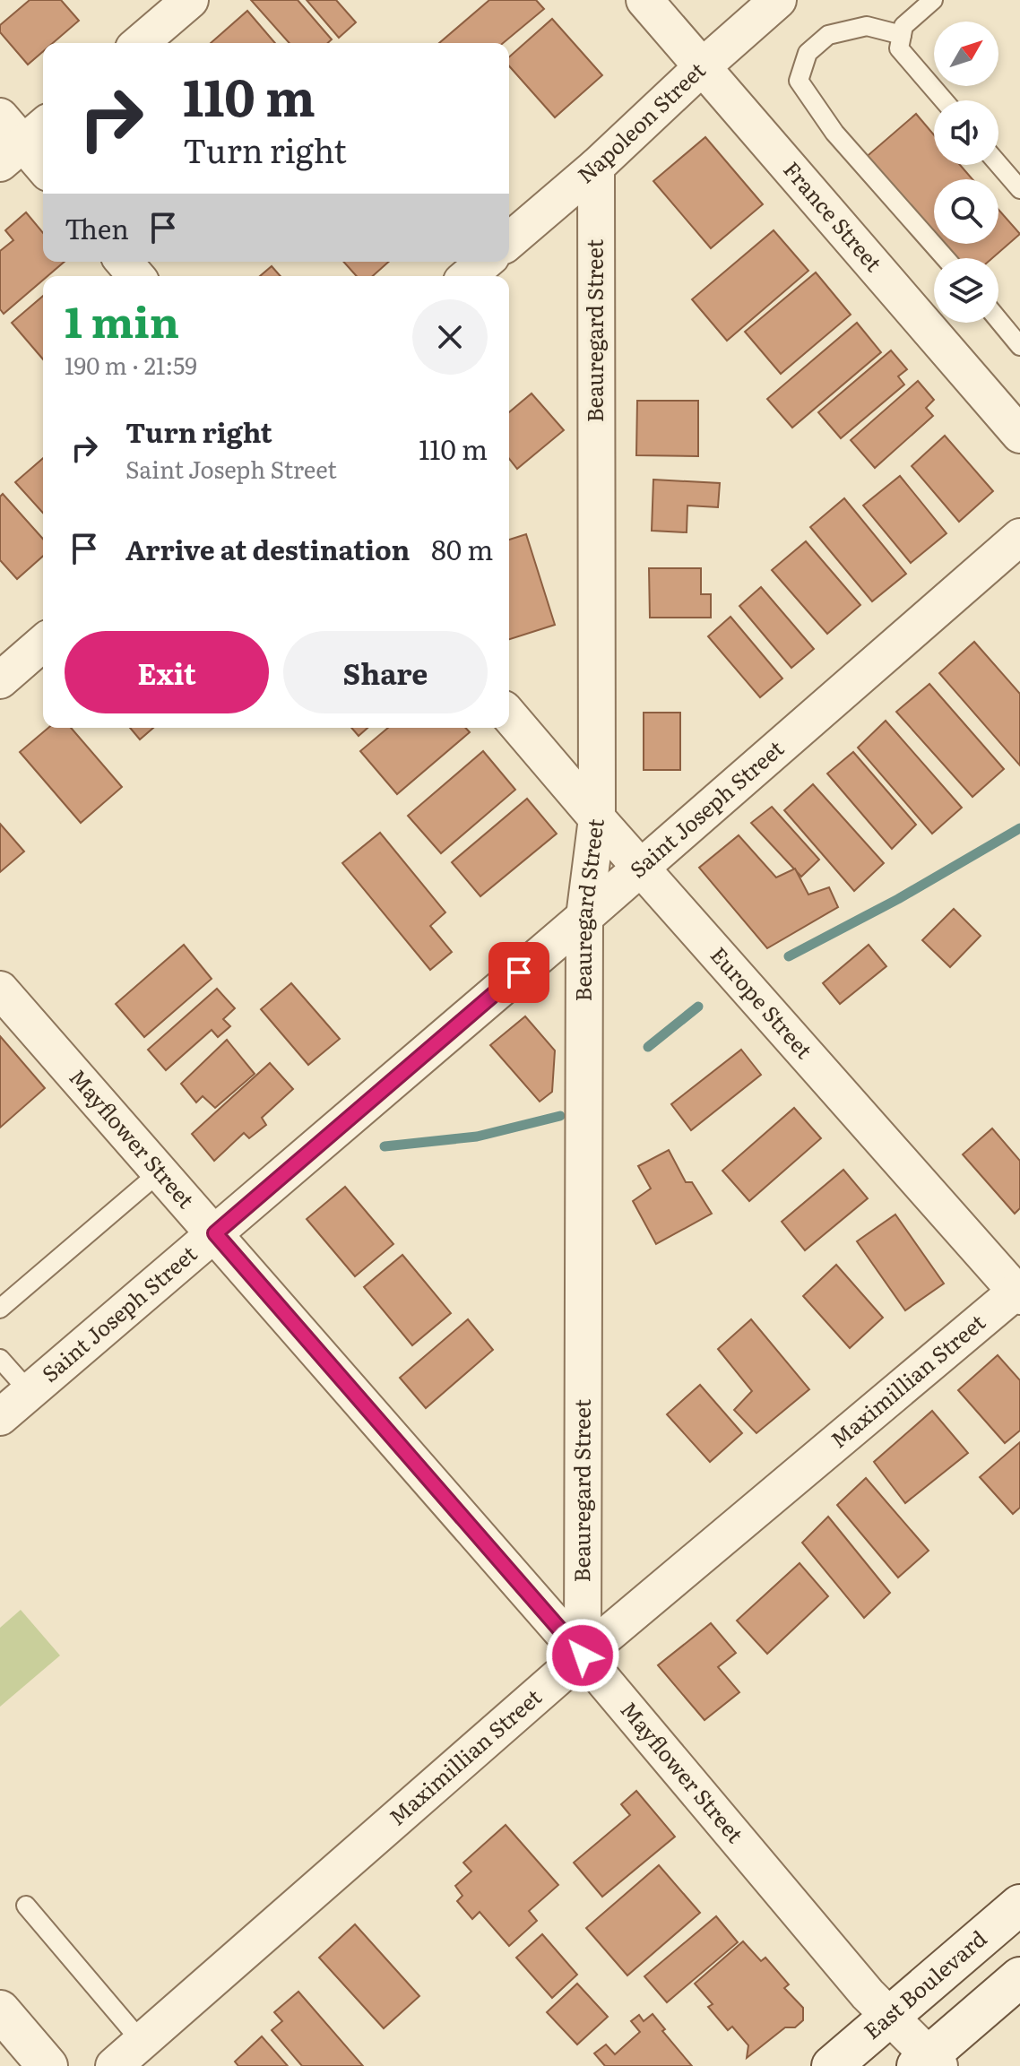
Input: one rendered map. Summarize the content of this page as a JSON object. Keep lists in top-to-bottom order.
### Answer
{
  "streets": {
    "main road": ["East Boulevard"],
    "street": [
      "Napoleon Street",
      "France Street",
      "Beauregard Street",
      "Saint Joseph Street",
      "Europe Street",
      "Mayflower Street",
      "Maximillian Street"
    ]
  },
  "crossings": [
    ["Napoleon Street", "France Street"],
    ["Napoleon Street", "Beauregard Street"],
    ["Beauregard Street", "Saint Joseph Street"],
    ["Beauregard Street", "Europe Street"],
    ["Beauregard Street", "Mayflower Street"],
    ["Beauregard Street", "Maximillian Street"],
    ["Saint Joseph Street", "Europe Street"],
    ["Saint Joseph Street", "Mayflower Street"],
    ["Europe Street", "Maximillian Street"],
    ["Mayflower Street", "Maximillian Street"],
    ["Mayflower Street", "East Boulevard"]
  ],
  "north": "top right",
  "page": {
    "turn": ["110 m", "Turn right"],
    "then": "Then",
    "heading": ["1 min", "190 m · 21:59"],
    "list": [
      {
        "name": "Turn right",
        "note": "Saint Joseph Street",
        "value": "110 m"
      },
      {
        "name": "Arrive at destination",
        "value": "80 m"
      }
    ],
    "buttons": ["Exit", "Share"]
  }
}
